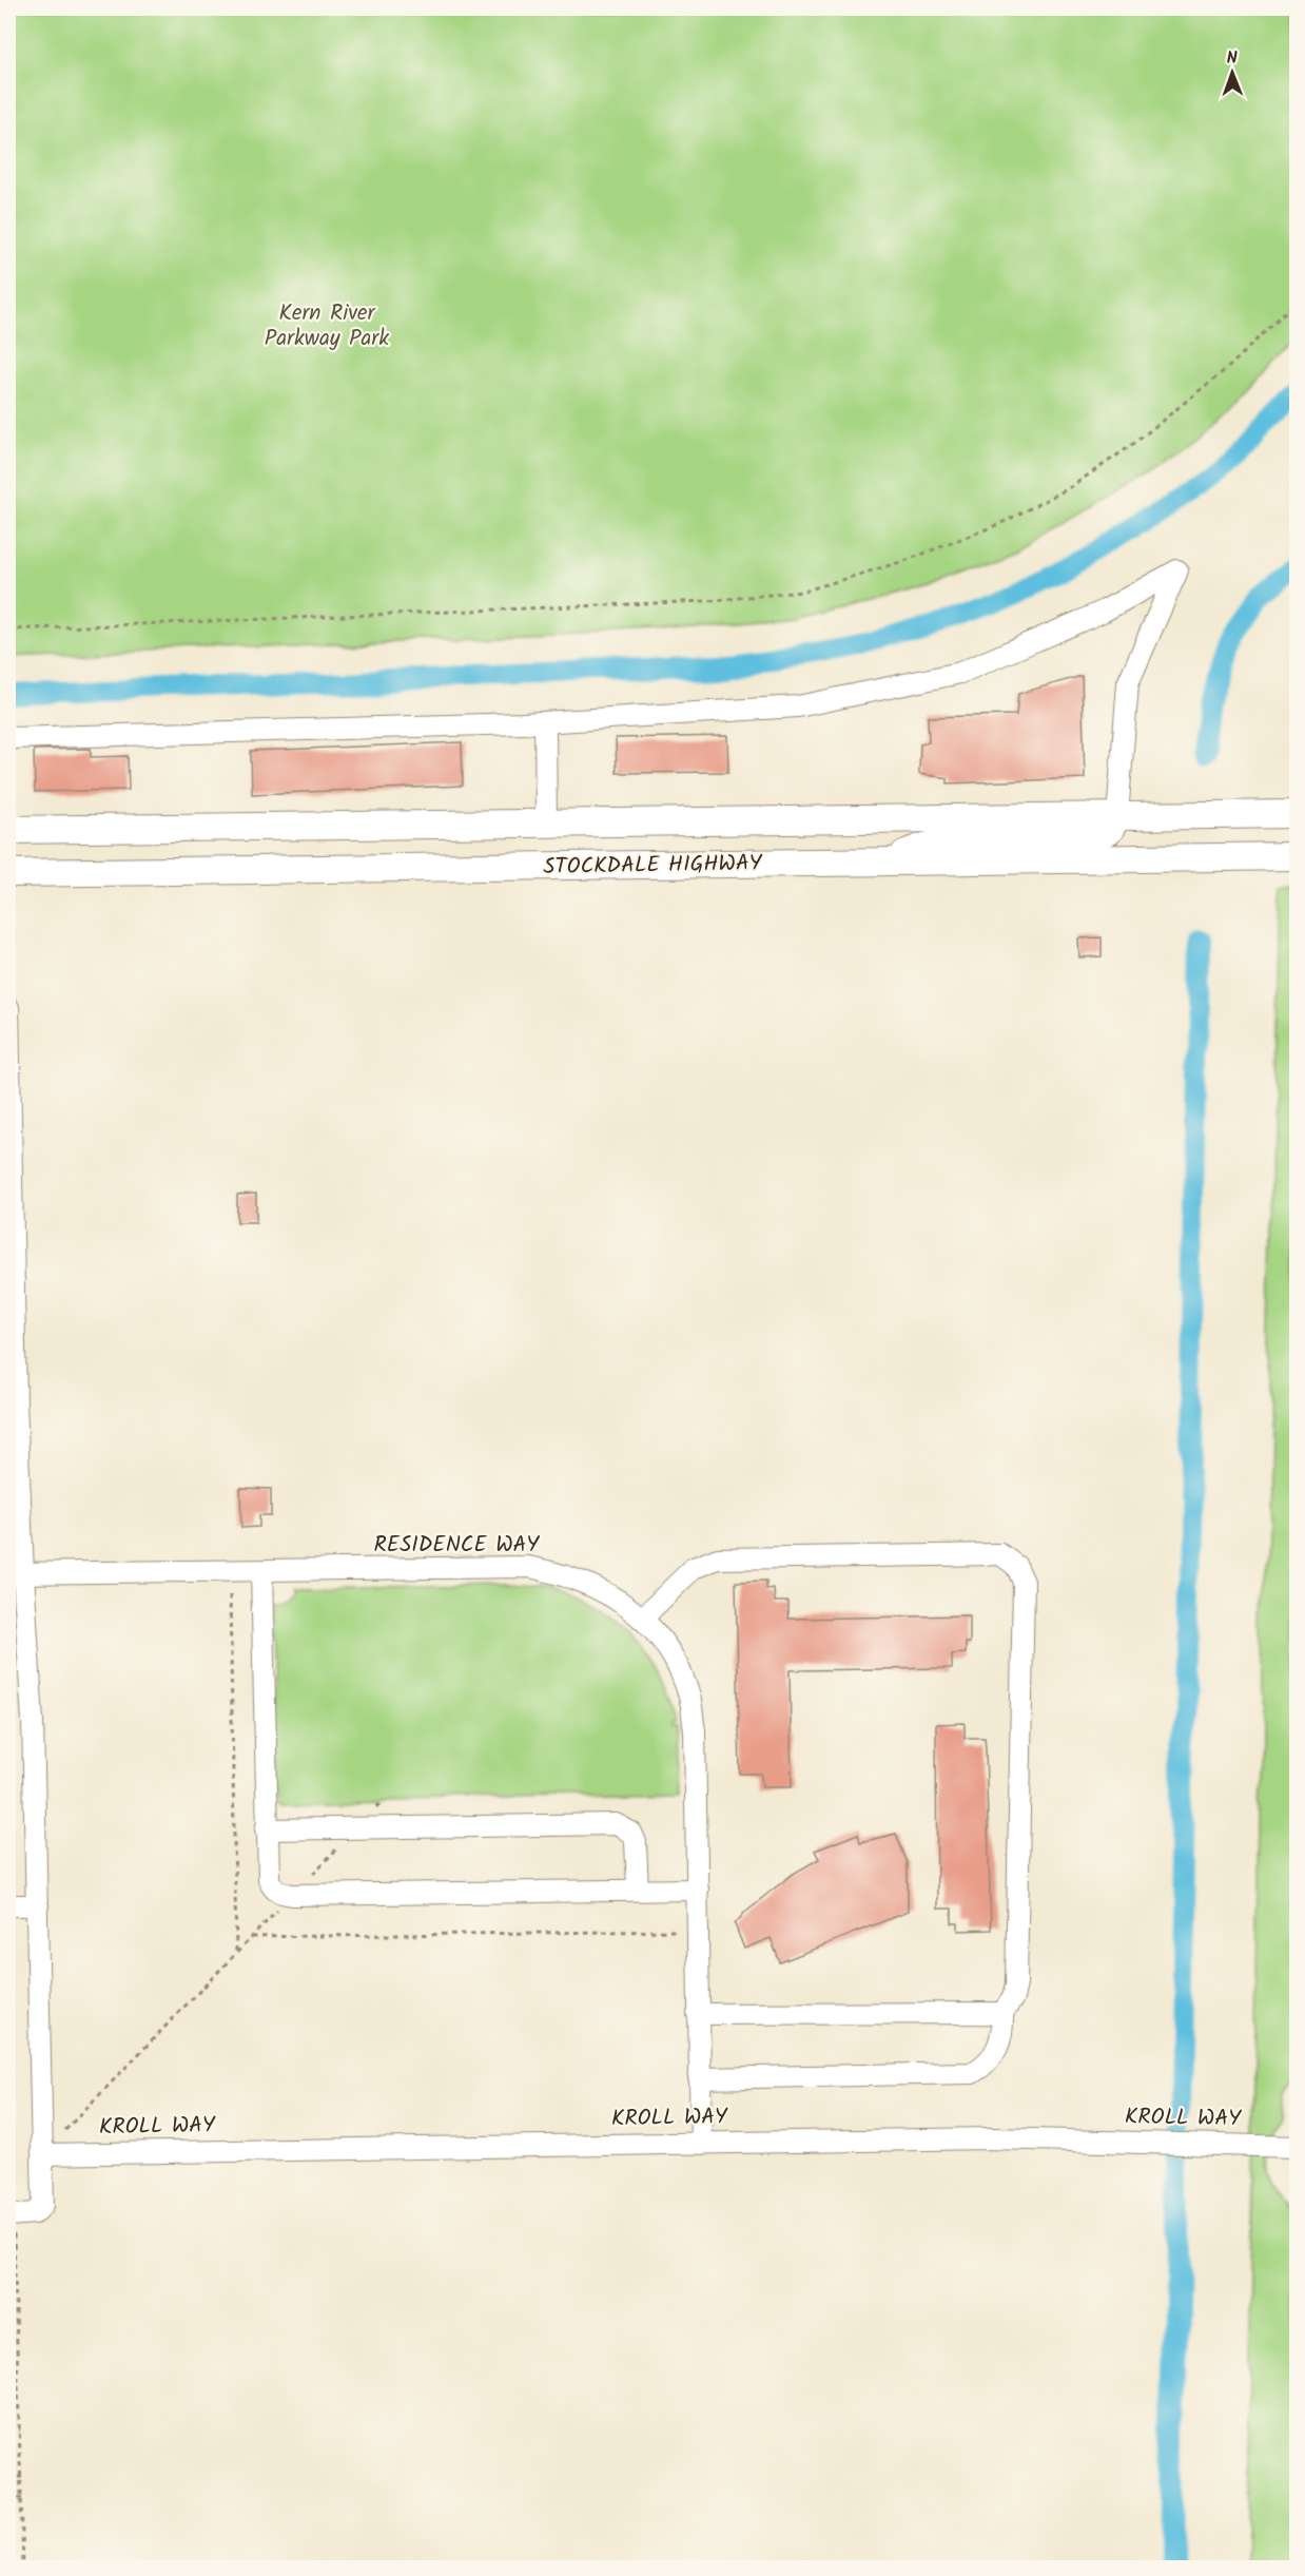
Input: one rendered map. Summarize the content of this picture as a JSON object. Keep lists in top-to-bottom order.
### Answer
{
  "streets": {
    "main road": ["STOCKDALE HIGHWAY"],
    "street": ["RESIDENCE WAY", "KROLL WAY"]
  },
  "crossings": [
    ["RESIDENCE WAY", "KROLL WAY"]
  ],
  "parks": ["Kern River Parkway Park"],
  "north": "top"
}
